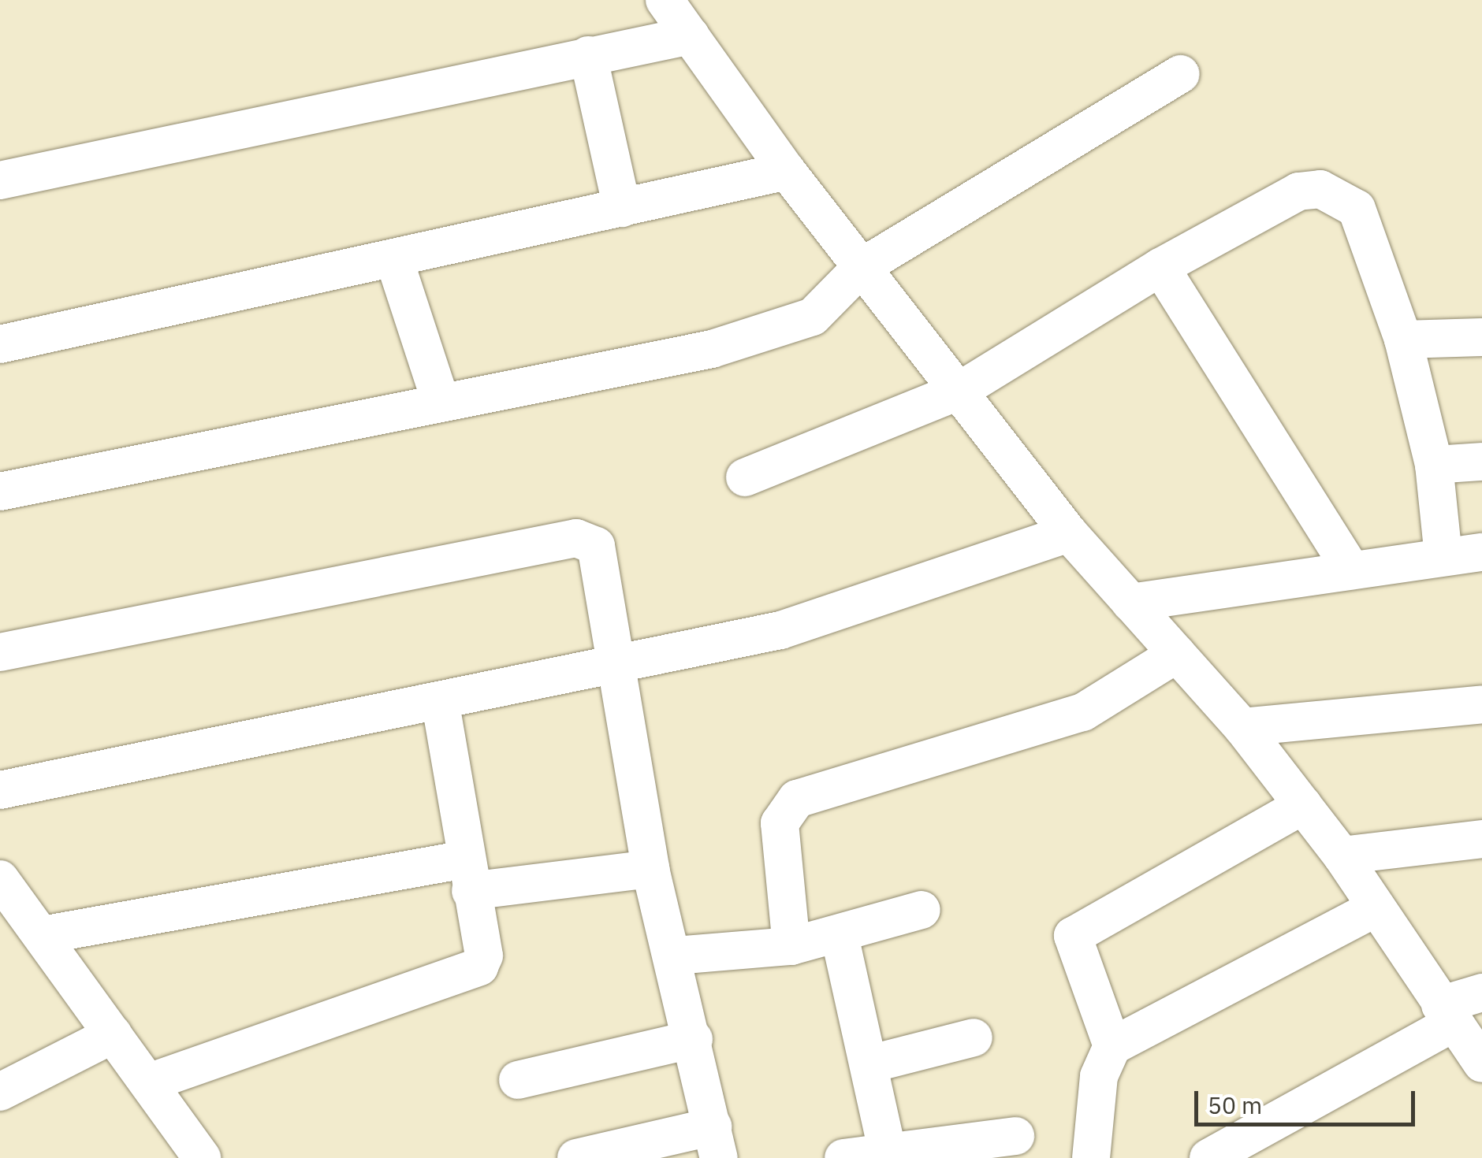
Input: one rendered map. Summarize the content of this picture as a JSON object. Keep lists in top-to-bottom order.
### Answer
{
  "scale_bar": "50 m"
}
